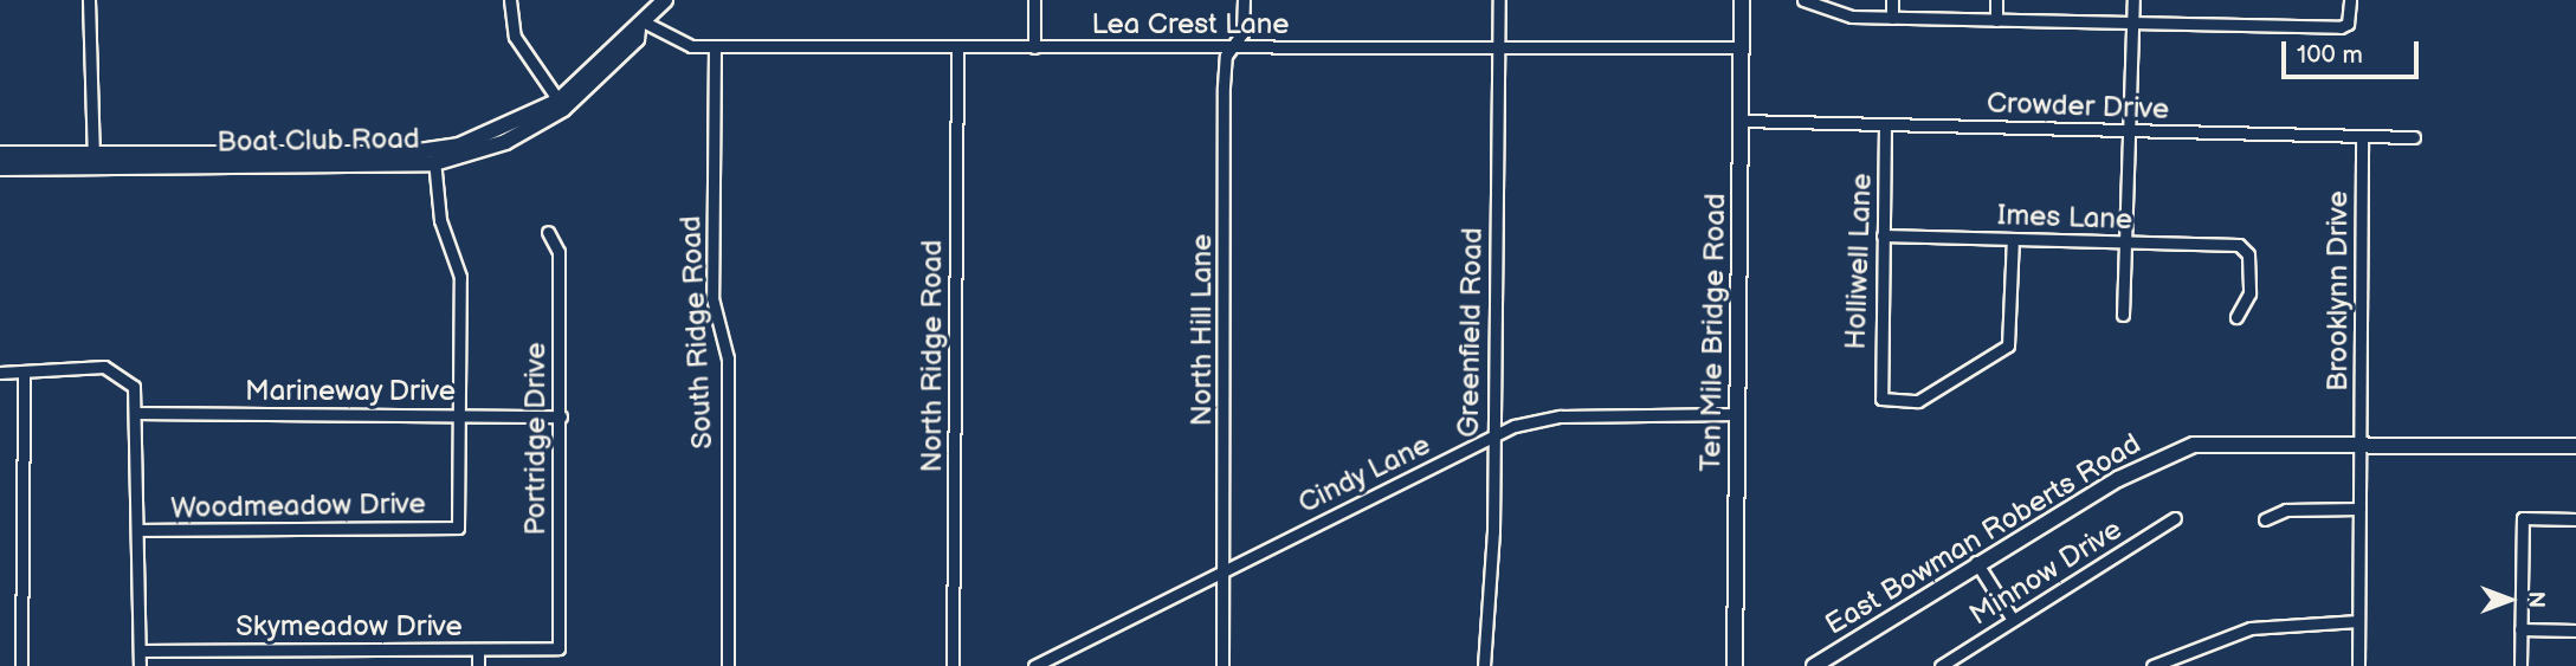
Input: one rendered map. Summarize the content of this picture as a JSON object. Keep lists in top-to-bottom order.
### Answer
{
  "streets": {
    "street": [
      "Lea Crest Lane",
      "Crowder Drive",
      "Boat Club Road",
      "Imes Lane",
      "Holliwell Lane",
      "Brooklynn Drive",
      "North Hill Lane",
      "South Ridge Road",
      "Greenfield Road",
      "Ten Mile Bridge Road",
      "North Ridge Road",
      "Marineway Drive",
      "Portridge Drive",
      "Cindy Lane",
      "Woodmeadow Drive",
      "East Bowman Roberts Road",
      "Minnow Drive",
      "Skymeadow Drive"
    ]
  },
  "crossings": [
    ["Lea Crest Lane", "Boat Club Road"],
    ["Lea Crest Lane", "North Hill Lane"],
    ["Lea Crest Lane", "South Ridge Road"],
    ["Lea Crest Lane", "Greenfield Road"],
    ["Lea Crest Lane", "Ten Mile Bridge Road"],
    ["Lea Crest Lane", "North Ridge Road"],
    ["Crowder Drive", "Holliwell Lane"],
    ["Crowder Drive", "Brooklynn Drive"],
    ["Crowder Drive", "Ten Mile Bridge Road"],
    ["Imes Lane", "Holliwell Lane"],
    ["Brooklynn Drive", "East Bowman Roberts Road"],
    ["North Hill Lane", "Cindy Lane"],
    ["Greenfield Road", "Cindy Lane"],
    ["Ten Mile Bridge Road", "Cindy Lane"],
    ["Marineway Drive", "Portridge Drive"],
    ["Marineway Drive", "Woodmeadow Drive"],
    ["Portridge Drive", "Skymeadow Drive"]
  ],
  "scale_bar": "100 m",
  "north": "right"
}
